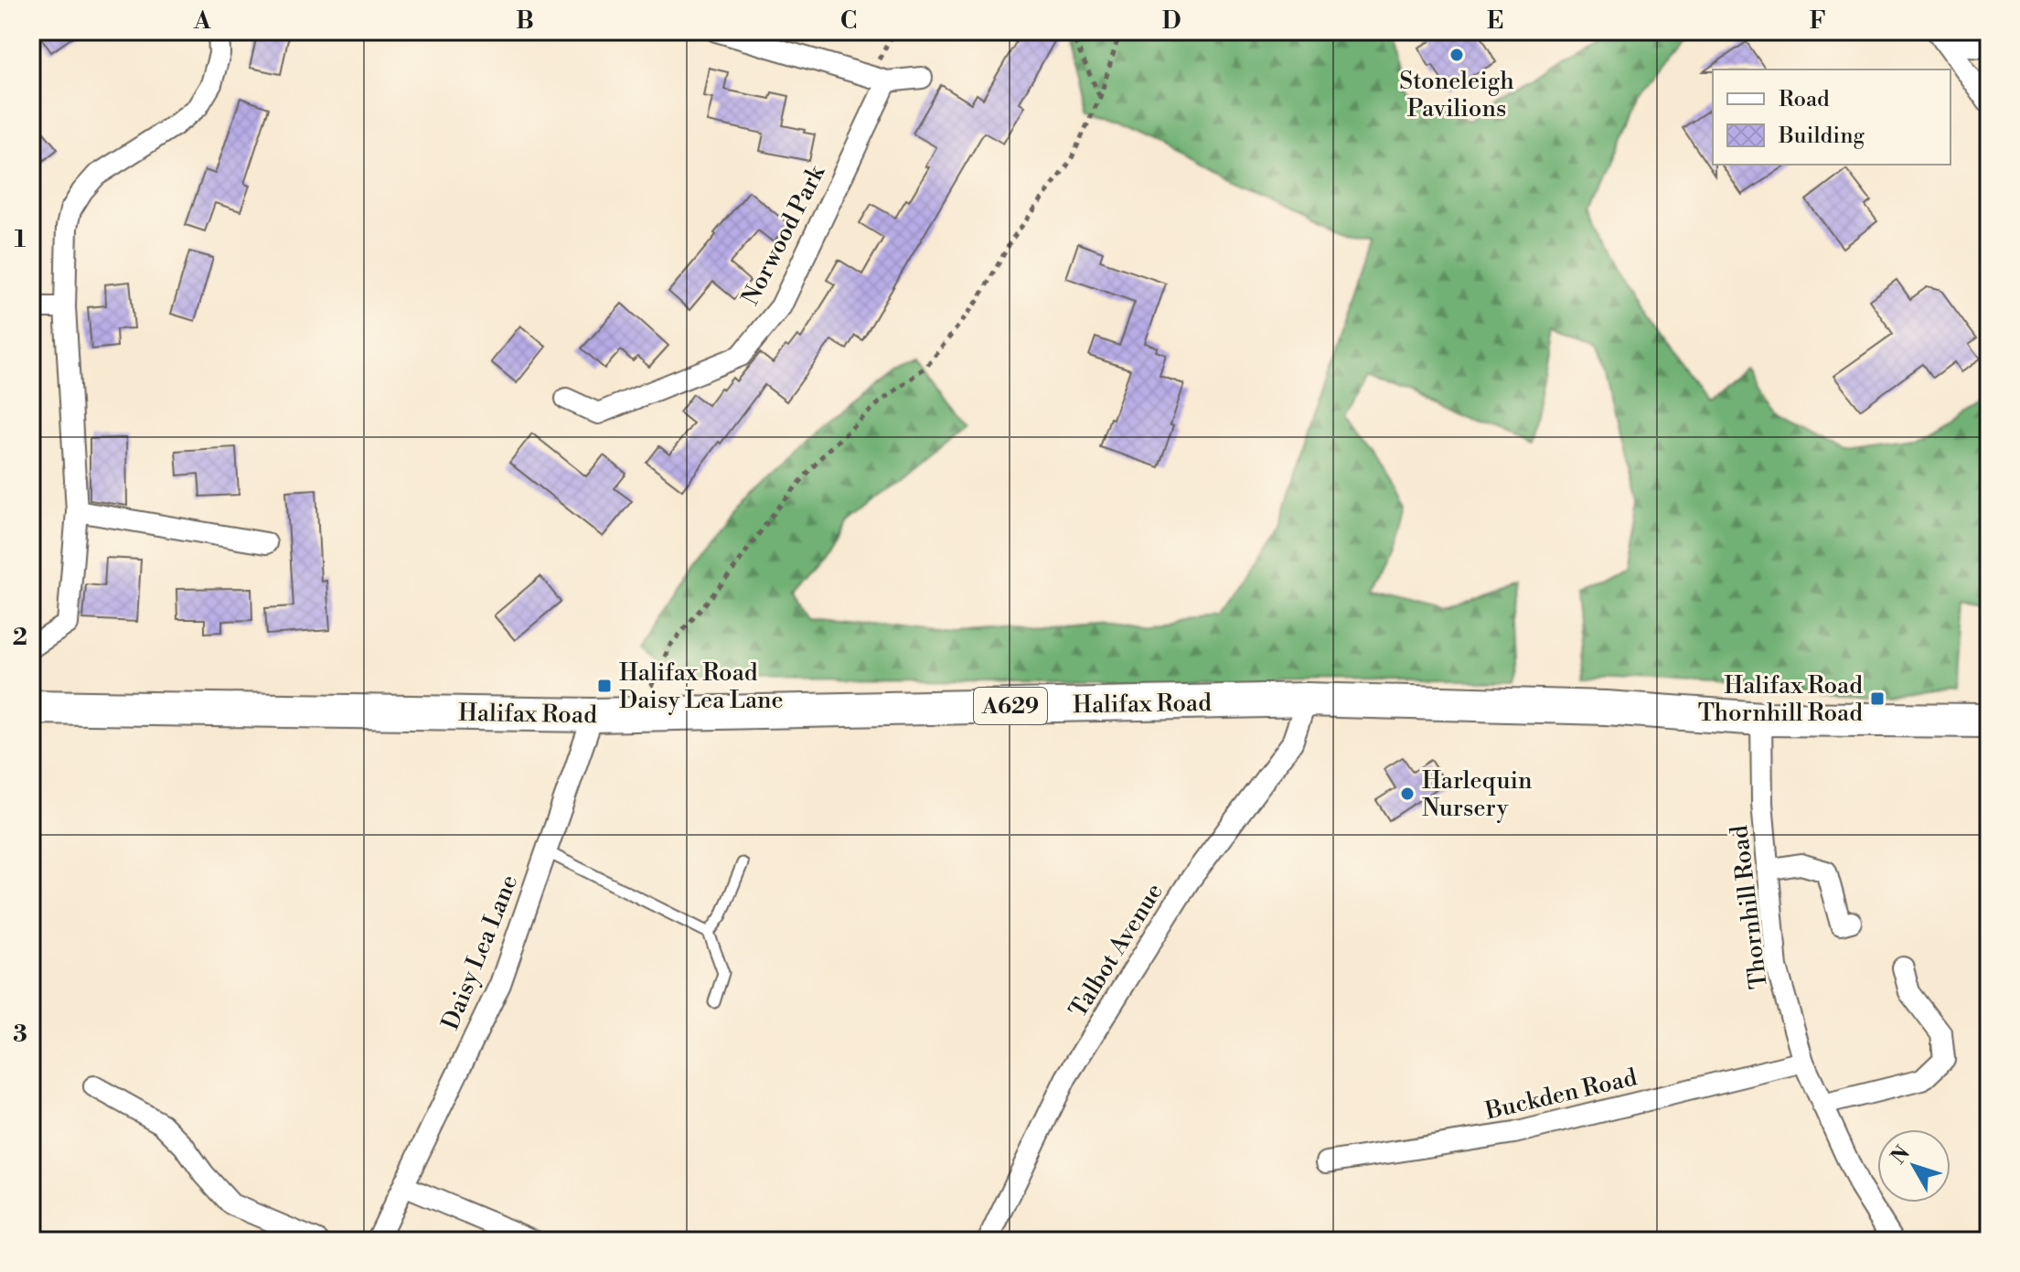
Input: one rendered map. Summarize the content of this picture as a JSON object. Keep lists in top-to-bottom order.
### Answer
{
  "streets": {
    "highway": ["Halifax Road", "A629"],
    "street": [
      "Norwood Park",
      "Thornhill Road",
      "Talbot Avenue",
      "Daisy Lea Lane",
      "Buckden Road"
    ]
  },
  "crossings": [
    ["Halifax Road", "Thornhill Road"],
    ["Halifax Road", "Talbot Avenue"],
    ["Halifax Road", "Daisy Lea Lane"],
    ["Thornhill Road", "Buckden Road"]
  ],
  "places": {
    "other": ["Stoneleigh Pavilions", "Harlequin Nursery"],
    "transit": ["Halifax Road Daisy Lea Lane", "Halifax Road Thornhill Road"]
  },
  "legend": ["Road", "Building"],
  "north": "top left",
  "grid": {
    "columns": [
      "A",
      "B",
      "C",
      "D",
      "E",
      "F"
    ],
    "rows": ["1", "2", "3"]
  }
}
